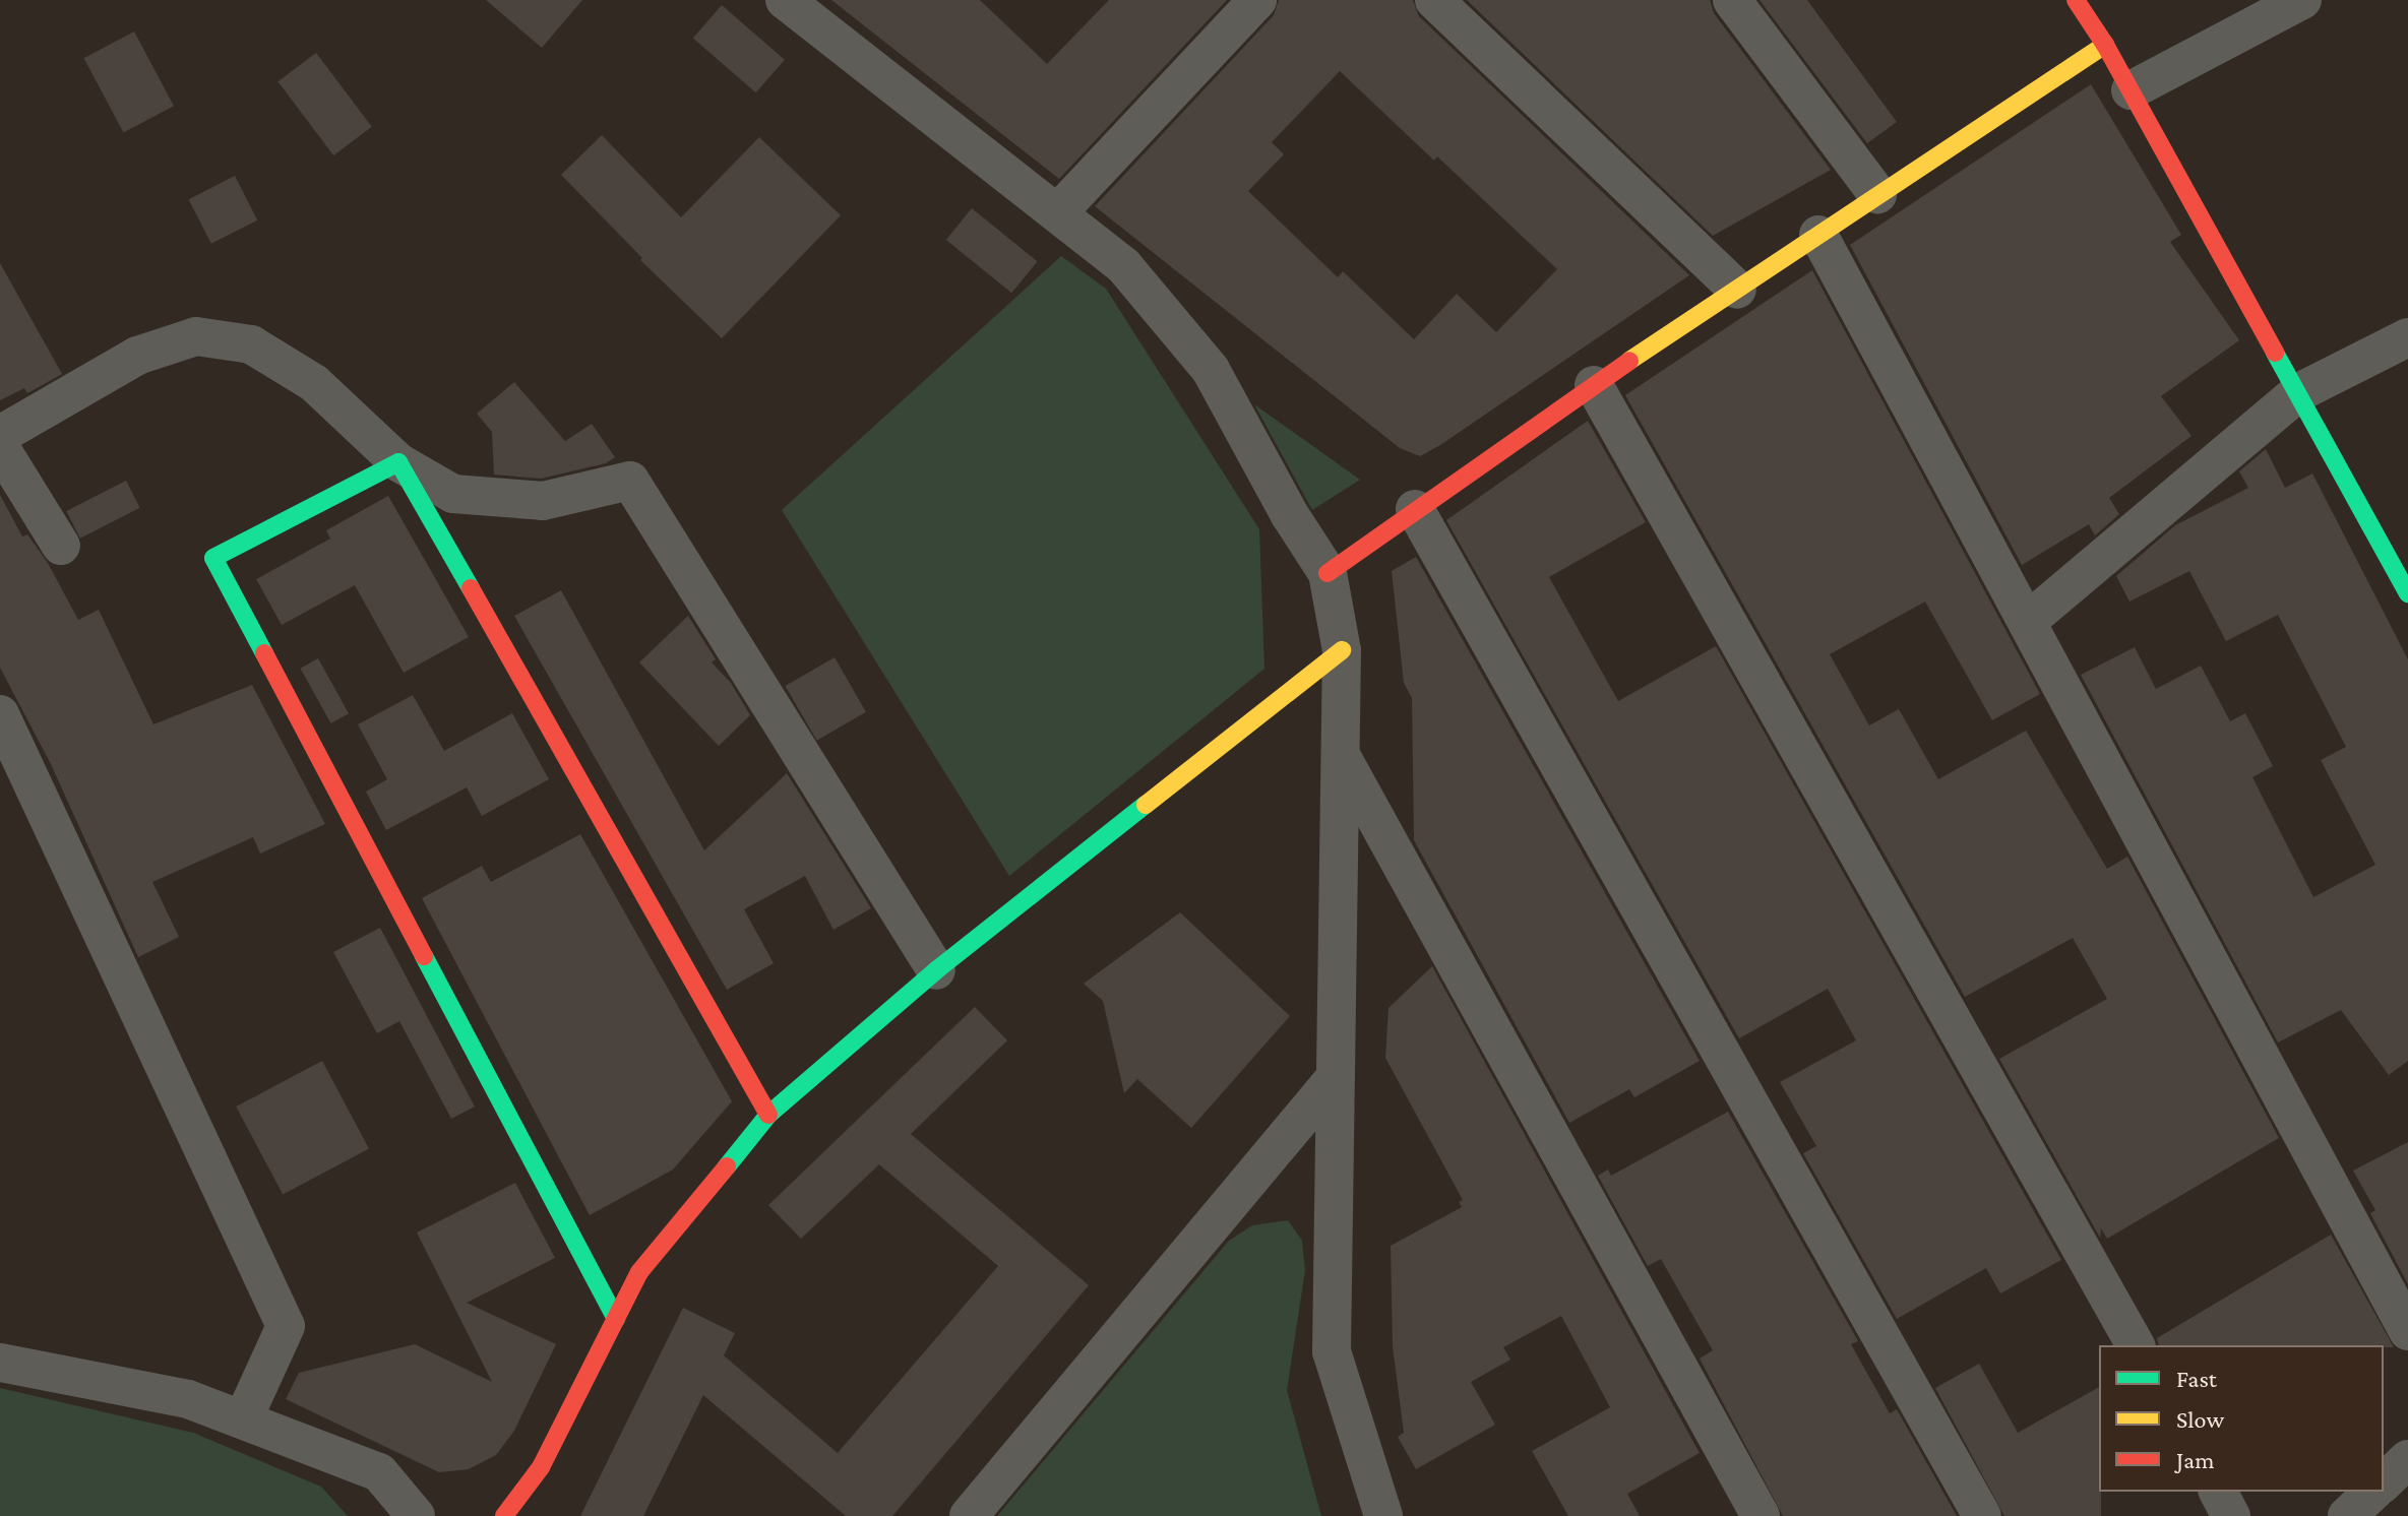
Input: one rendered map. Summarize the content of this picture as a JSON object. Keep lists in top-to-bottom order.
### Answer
{
  "legend": ["Fast", "Slow", "Jam"]
}
